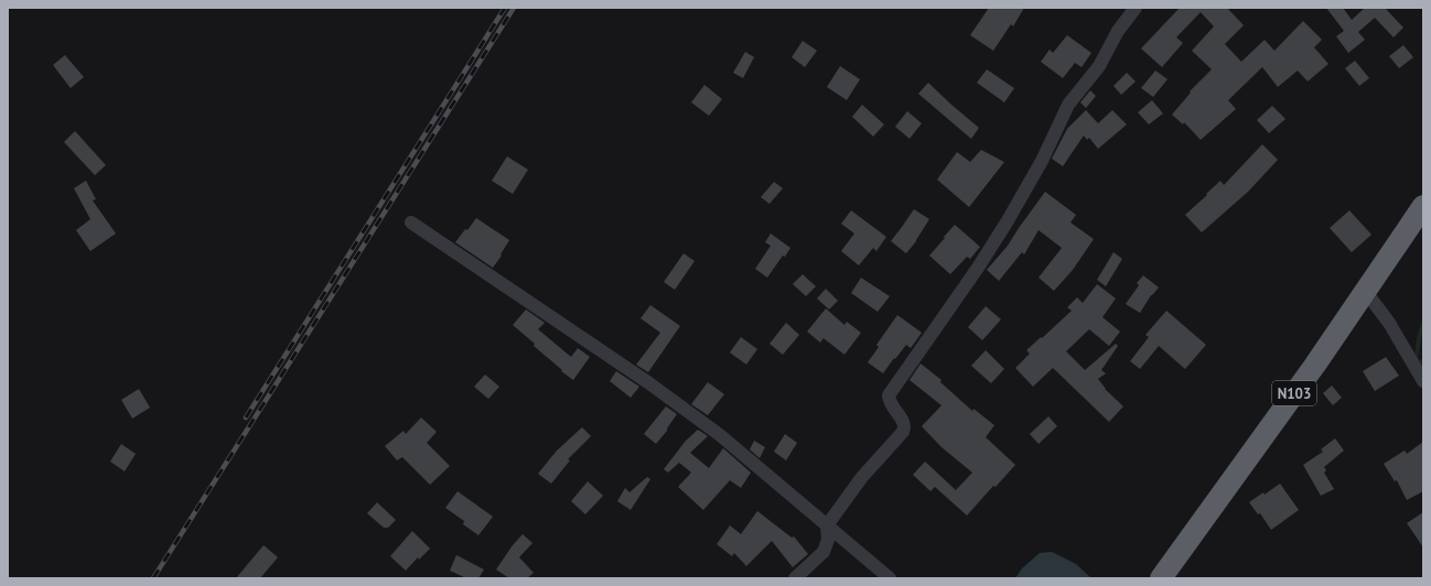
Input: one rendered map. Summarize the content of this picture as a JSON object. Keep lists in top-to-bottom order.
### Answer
{
  "streets": {
    "highway": ["N103"]
  }
}
